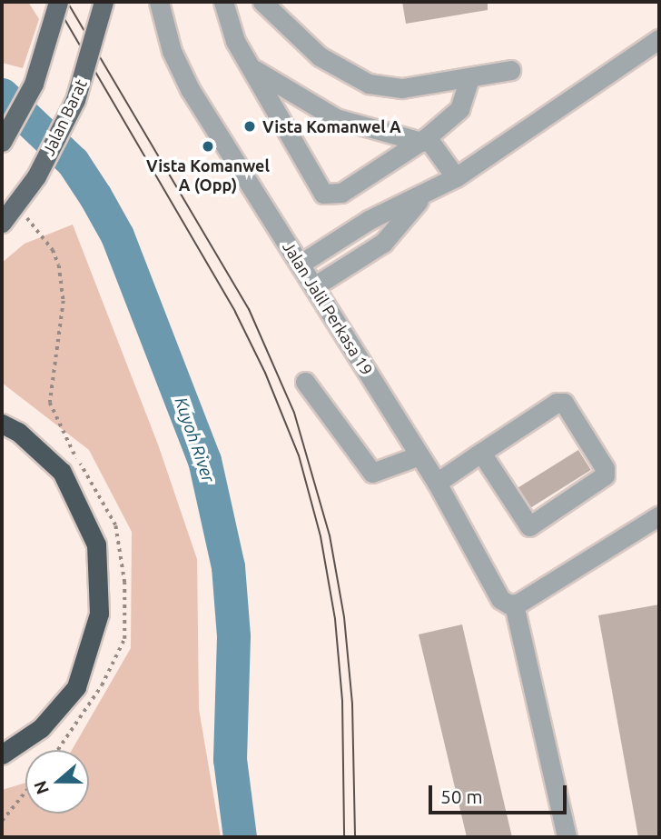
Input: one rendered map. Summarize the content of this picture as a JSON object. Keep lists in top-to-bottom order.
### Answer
{
  "streets": {
    "main road": ["Jalan Barat"],
    "street": ["Jalan Jalil Perkasa 19"]
  },
  "water": ["Kuyoh River"],
  "places": ["Vista Komanwel A", "Vista Komanwel A (Opp)"],
  "scale_bar": "50 m",
  "north": "left"
}
